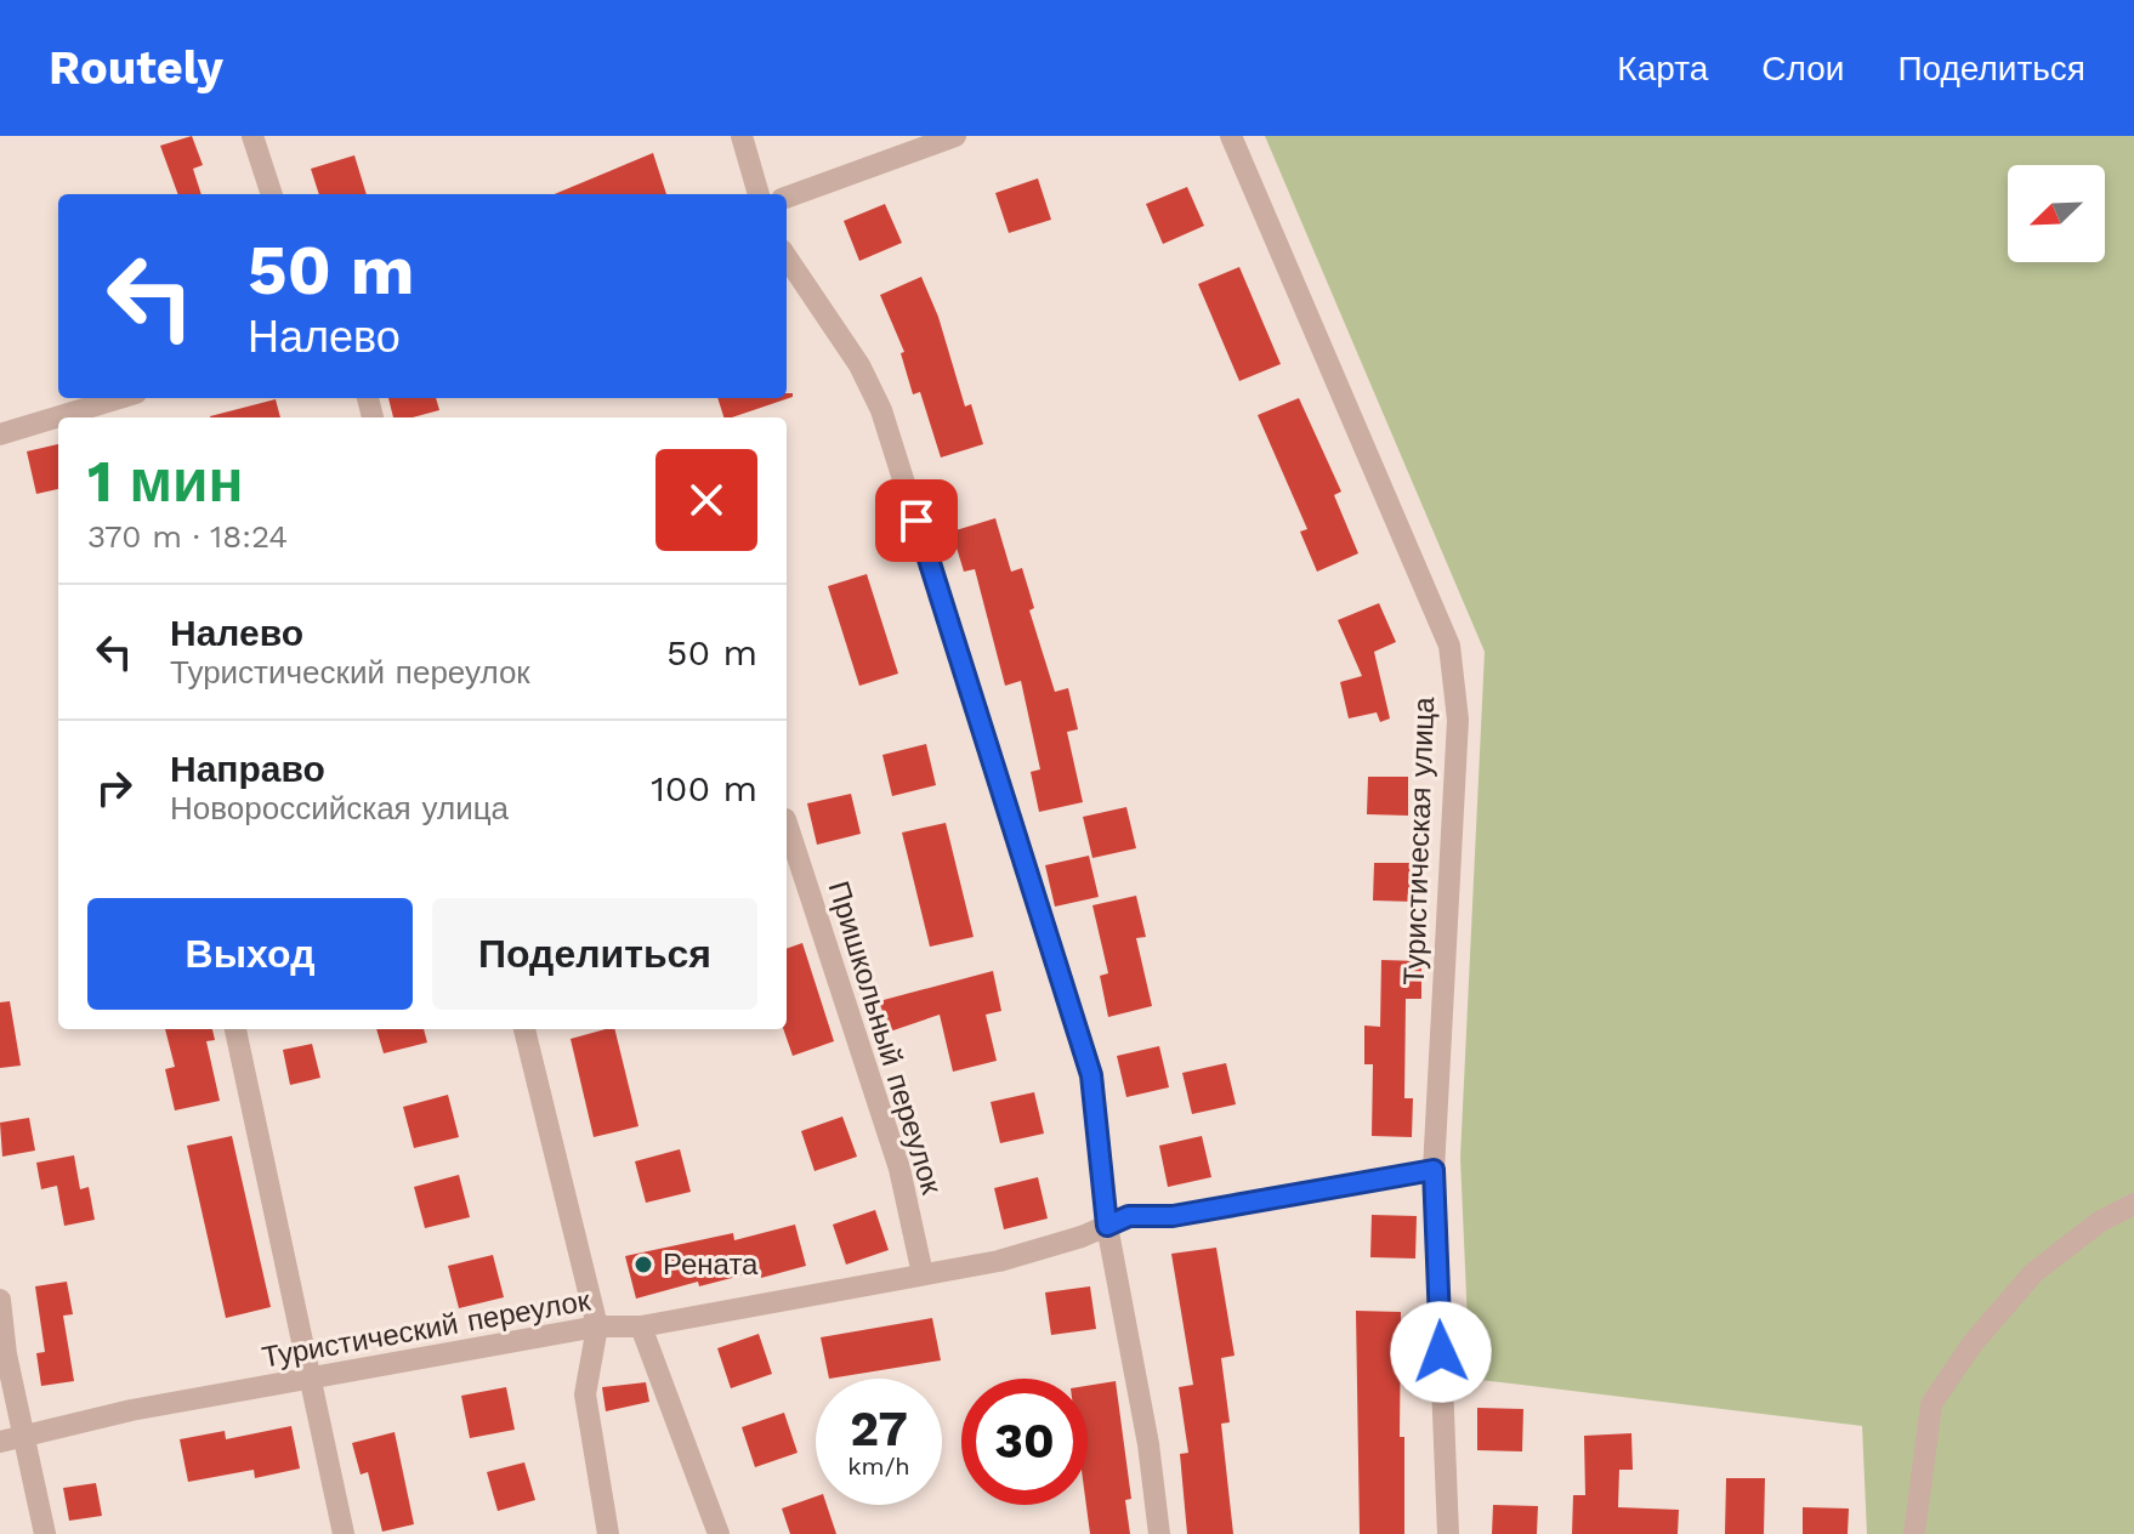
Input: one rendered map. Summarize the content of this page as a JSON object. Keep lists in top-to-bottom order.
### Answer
{
  "streets": {
    "street": ["Туристическая улица", "Пришкольный переулок", "Туристический переулок"]
  },
  "crossings": [
    ["Туристическая улица", "Туристический переулок"],
    ["Пришкольный переулок", "Туристический переулок"]
  ],
  "places": ["Рената"],
  "north": "bottom left",
  "page": {
    "header": "Routely",
    "nav": ["Карта", "Слои", "Поделиться"],
    "turn": ["50 m", "Налево"],
    "heading": ["1 мин", "370 m · 18:24"],
    "list": [
      {
        "name": "Налево",
        "note": "Туристический переулок",
        "value": "50 m"
      },
      {
        "name": "Направо",
        "note": "Новороссийская улица",
        "value": "100 m"
      }
    ],
    "buttons": ["Выход", "Поделиться"],
    "speed": "27 km/h",
    "limit": "30"
  }
}
